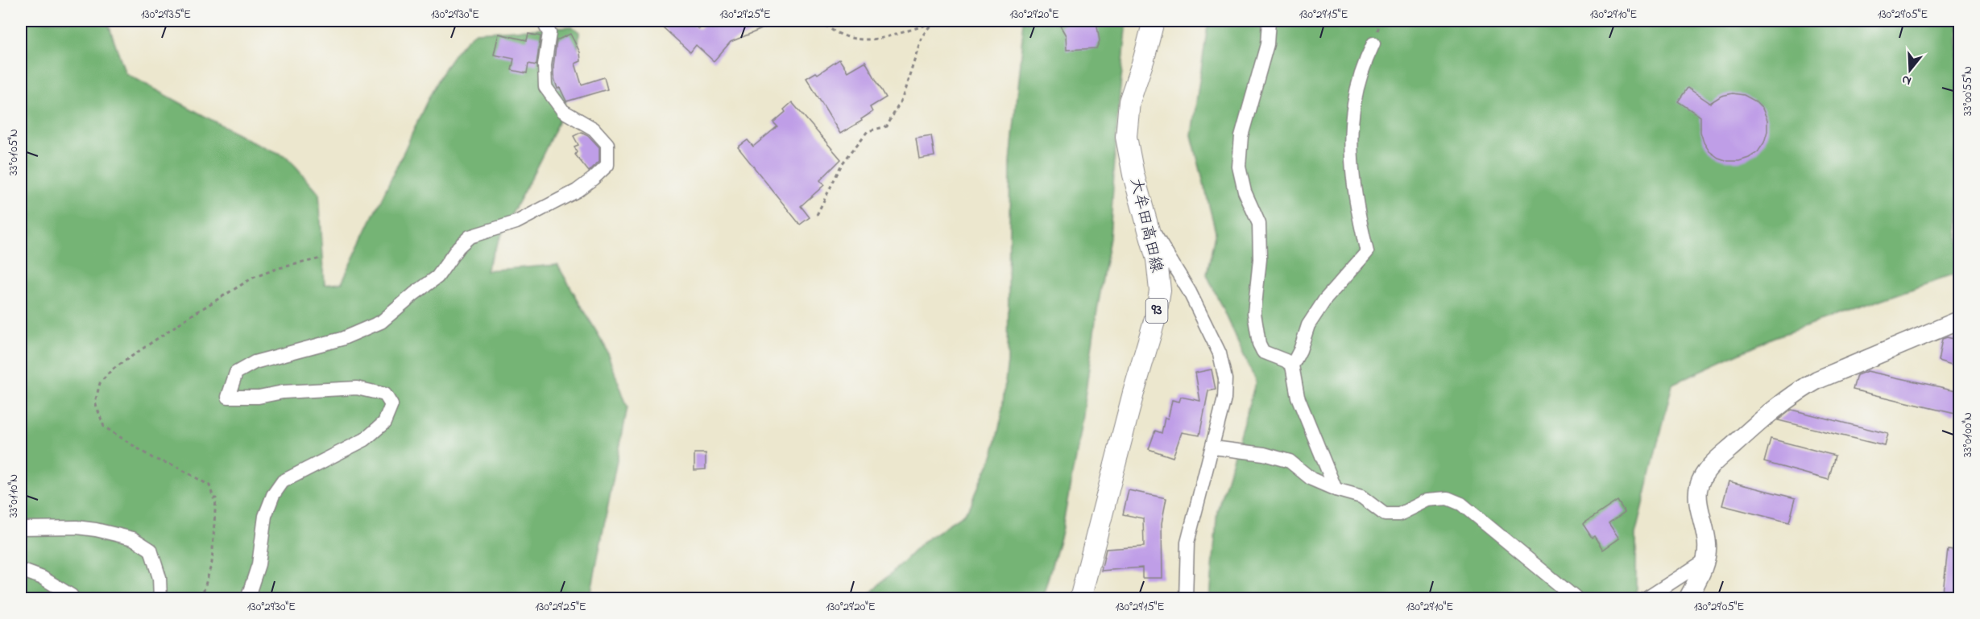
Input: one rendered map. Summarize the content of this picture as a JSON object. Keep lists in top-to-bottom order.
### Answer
{
  "streets": {
    "main road": ["大牟田高田線", "93"]
  },
  "north": "bottom",
  "coordinates": [
    "130°29'35\"E",
    "130°29'30\"E",
    "130°29'25\"E",
    "130°29'20\"E",
    "130°29'15\"E",
    "130°29'10\"E",
    "130°29'05\"E",
    "33°00'55\"N",
    "33°01'05\"N",
    "33°01'00\"N",
    "33°01'10\"N"
  ]
}
